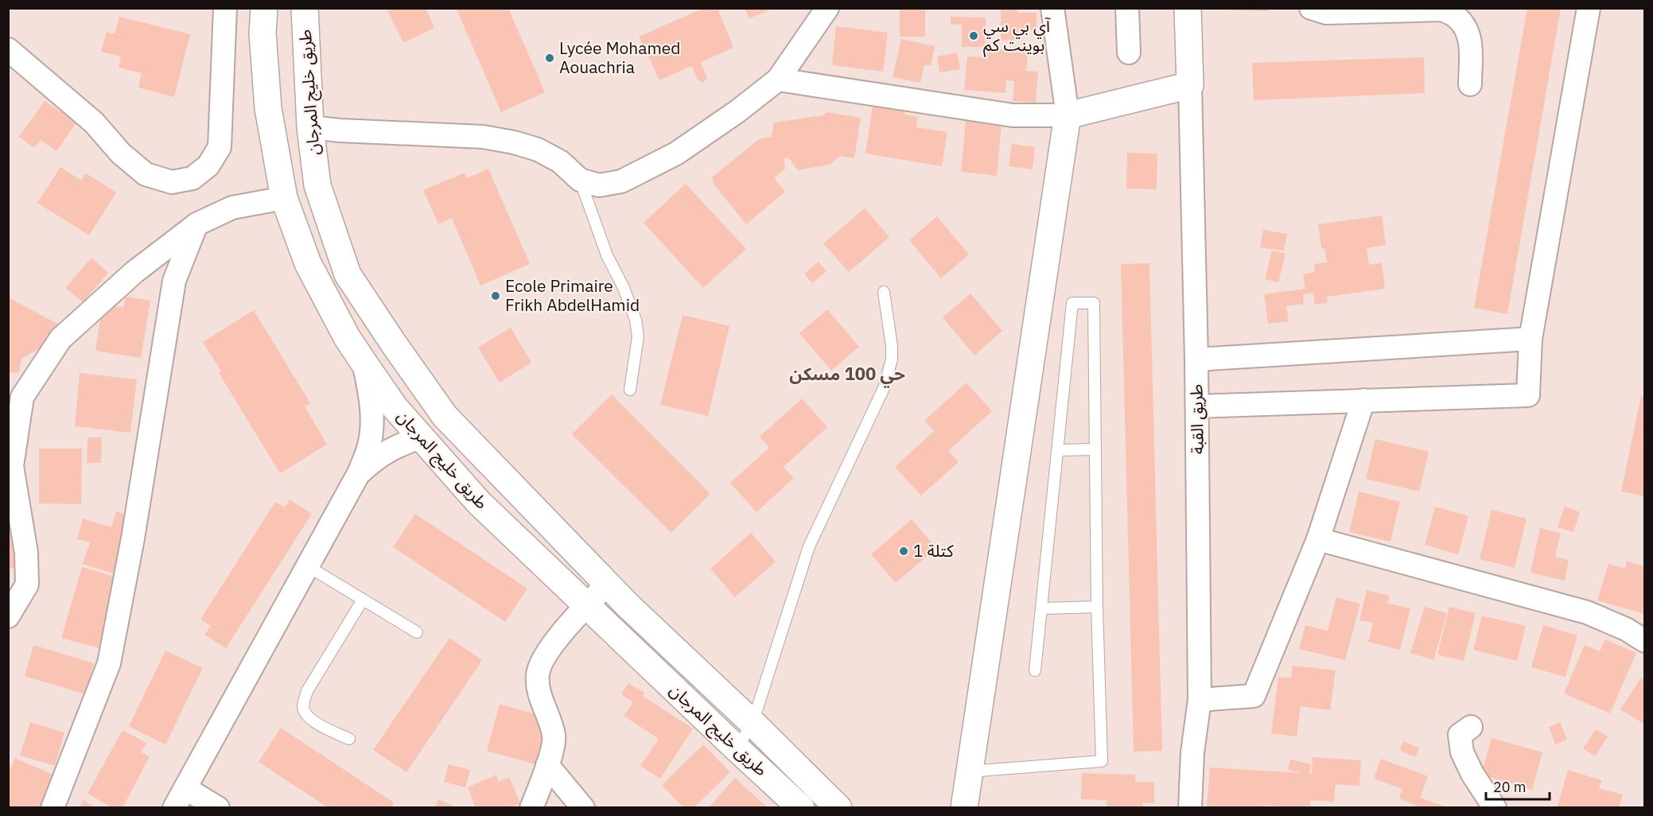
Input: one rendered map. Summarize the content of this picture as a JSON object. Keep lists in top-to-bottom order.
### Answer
{
  "streets": {
    "main road": ["طريق خليج المرجان"],
    "street": ["طريق القبة"]
  },
  "districts": ["حي 100 مسكن"],
  "places": [
    "آي بي سي بوينت كم",
    "Lycée Mohamed Aouachria",
    "Ecole Primaire Frikh AbdelHamid",
    "كتلة 1"
  ],
  "scale_bar": "20 m"
}
